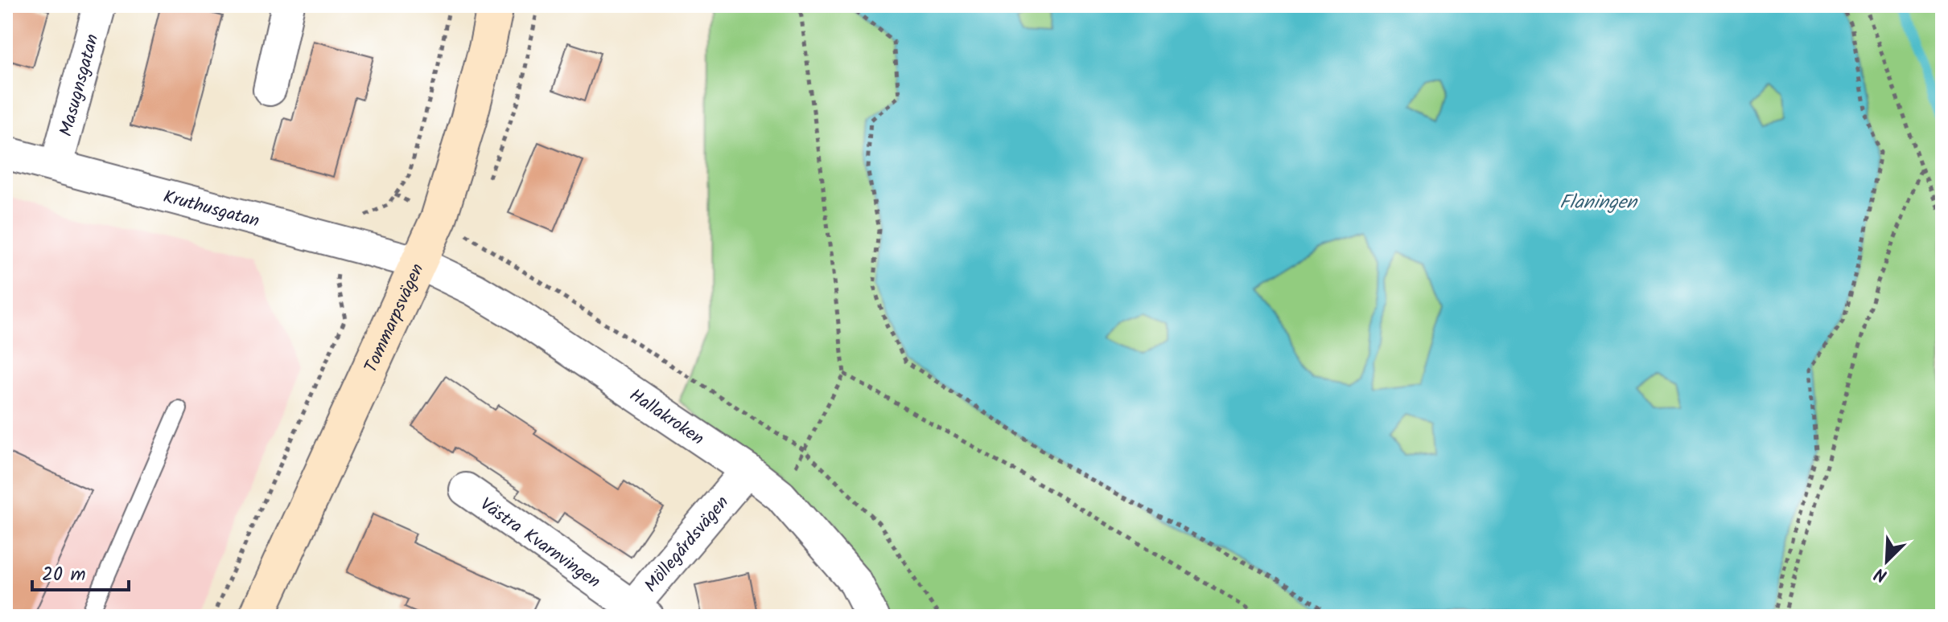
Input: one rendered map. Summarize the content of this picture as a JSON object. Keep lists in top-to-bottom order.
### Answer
{
  "streets": {
    "street": [
      "Masugnsgatan",
      "Kruthusgatan",
      "Tommarpsvägen",
      "Hallakroken",
      "Västra Kvarnvingen",
      "Möllegårdsvägen"
    ]
  },
  "crossings": [
    ["Masugnsgatan", "Kruthusgatan"],
    ["Kruthusgatan", "Tommarpsvägen"],
    ["Kruthusgatan", "Hallakroken"],
    ["Tommarpsvägen", "Hallakroken"],
    ["Hallakroken", "Möllegårdsvägen"],
    ["Västra Kvarnvingen", "Möllegårdsvägen"]
  ],
  "water": ["Flaningen"],
  "scale_bar": "20 m",
  "north": "bottom left"
}
